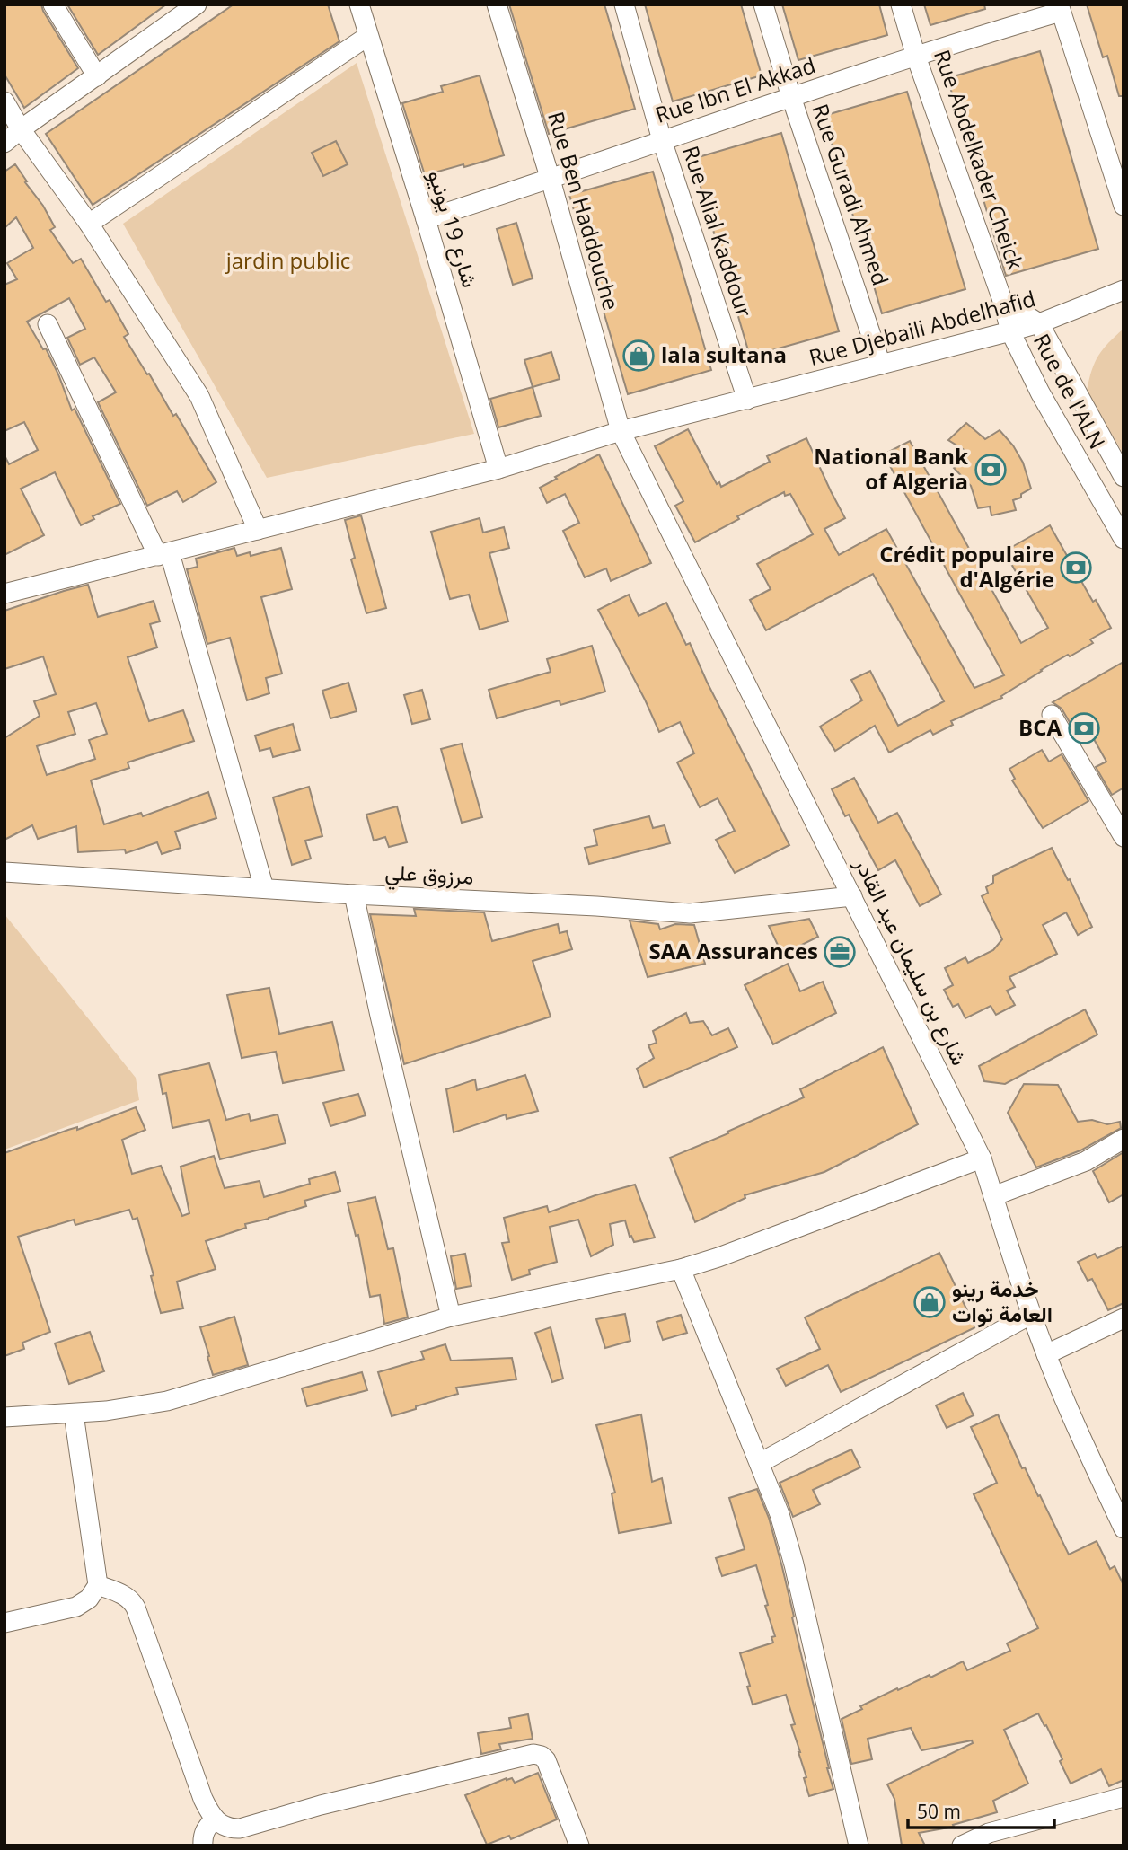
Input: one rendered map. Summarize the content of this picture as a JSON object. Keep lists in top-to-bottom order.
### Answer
{
  "streets": {
    "street": [
      "Rue Ibn El Akkad",
      "Rue Abdelkader Cheick",
      "Rue Guradi Ahmed",
      "Rue Ben Haddouche",
      "شارع 19 يونيو",
      "Rue Alial Kaddour",
      "Rue Djebaili Abdelhafid",
      "Rue de l'ALN",
      "مرزوق علي",
      "شارع بن سليمان عبد القادر"
    ]
  },
  "crossings": [
    ["Rue Ibn El Akkad", "Rue Abdelkader Cheick"],
    ["Rue Ibn El Akkad", "Rue Guradi Ahmed"],
    ["Rue Ibn El Akkad", "Rue Ben Haddouche"],
    ["Rue Ibn El Akkad", "شارع 19 يونيو"],
    ["Rue Ibn El Akkad", "Rue Alial Kaddour"],
    ["Rue Abdelkader Cheick", "Rue Djebaili Abdelhafid"],
    ["Rue Abdelkader Cheick", "Rue de l'ALN"],
    ["Rue Guradi Ahmed", "Rue Djebaili Abdelhafid"],
    ["Rue Ben Haddouche", "Rue Djebaili Abdelhafid"],
    ["Rue Ben Haddouche", "شارع بن سليمان عبد القادر"],
    ["شارع 19 يونيو", "Rue Djebaili Abdelhafid"],
    ["Rue Alial Kaddour", "Rue Djebaili Abdelhafid"],
    ["Rue Djebaili Abdelhafid", "Rue de l'ALN"],
    ["Rue Djebaili Abdelhafid", "شارع بن سليمان عبد القادر"],
    ["مرزوق علي", "شارع بن سليمان عبد القادر"]
  ],
  "parks": ["jardin public"],
  "places": {
    "shop": ["lala sultana", "خدمة رينو العامة توات"],
    "bank": ["National Bank of Algeria", "Crédit populaire d'Algérie", "BCA"],
    "office": ["SAA Assurances"]
  },
  "scale_bar": "50 m"
}
